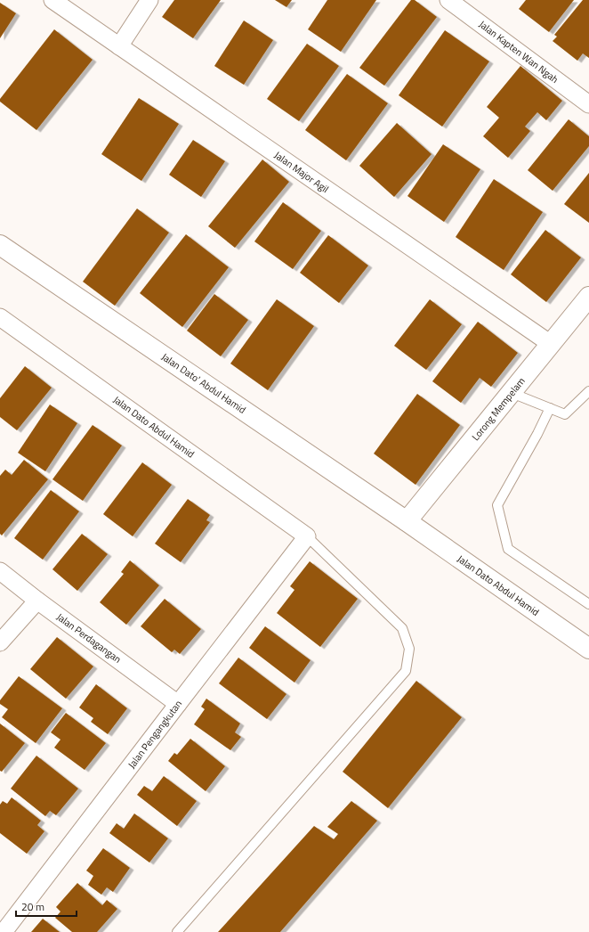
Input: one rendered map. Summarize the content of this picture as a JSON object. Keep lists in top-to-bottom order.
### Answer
{
  "streets": {
    "street": [
      "Jalan Kapten Wan Ngah",
      "Jalan Major Agil",
      "Jalan Dato' Abdul Hamid",
      "Lorong Mempelam",
      "Jalan Dato Abdul Hamid",
      "Jalan Perdagangan",
      "Jalan Pengangkutan"
    ]
  },
  "crossings": [
    ["Jalan Major Agil", "Lorong Mempelam"],
    ["Jalan Dato' Abdul Hamid", "Lorong Mempelam"],
    ["Jalan Dato' Abdul Hamid", "Jalan Dato Abdul Hamid"],
    ["Lorong Mempelam", "Jalan Dato Abdul Hamid"],
    ["Jalan Dato Abdul Hamid", "Jalan Pengangkutan"],
    ["Jalan Perdagangan", "Jalan Pengangkutan"]
  ],
  "scale_bar": "20 m"
}
